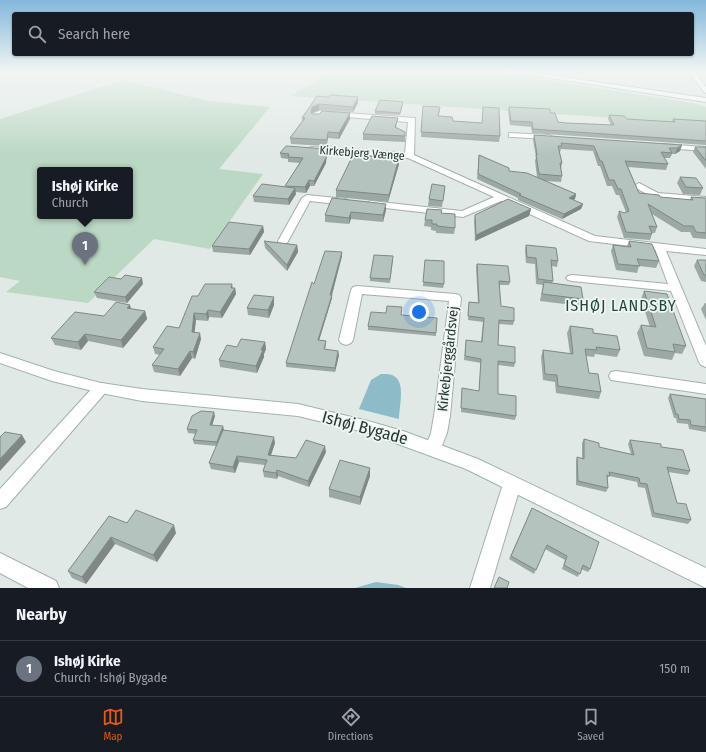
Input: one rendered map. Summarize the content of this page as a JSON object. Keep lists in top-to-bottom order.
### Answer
{
  "streets": {
    "street": ["Kirkebjerg Vænge", "Kirkebjerggårdsvej", "Ishøj Bygade"]
  },
  "crossings": [
    ["Kirkebjerggårdsvej", "Ishøj Bygade"]
  ],
  "districts": ["ISHØJ LANDSBY"],
  "page": {
    "search": "Search here",
    "popup": ["Ishøj Kirke", "Church"],
    "pins": "1",
    "heading": "Nearby",
    "list": [
      {
        "mark": "1",
        "name": "Ishøj Kirke",
        "note": "Church · Ishøj Bygade",
        "value": "150 m"
      }
    ],
    "nav": ["Map", "Directions", "Saved"]
  }
}
